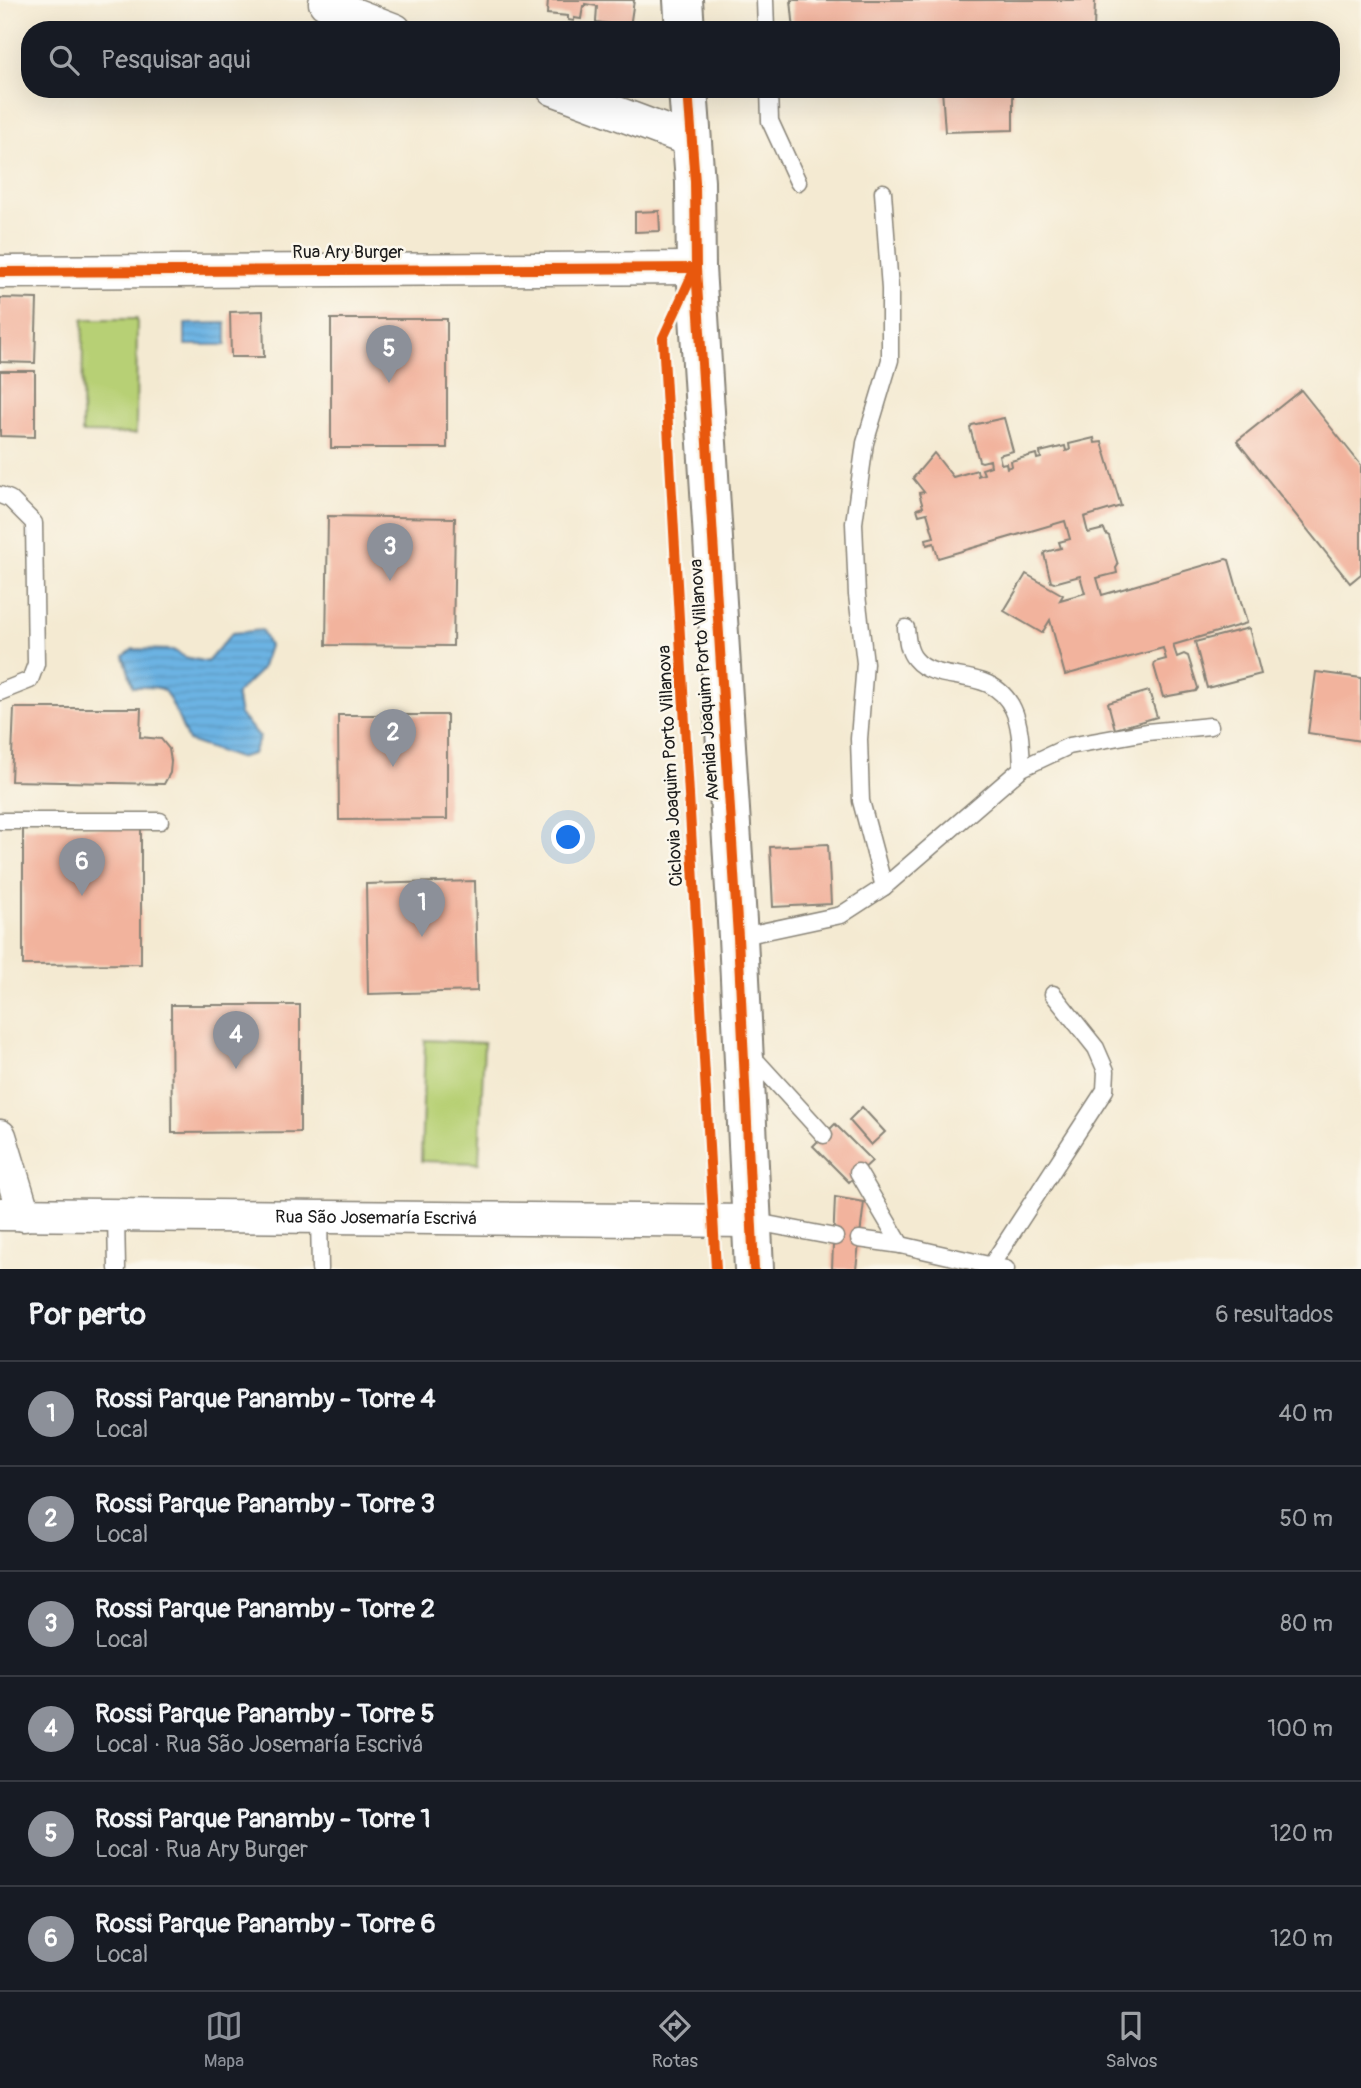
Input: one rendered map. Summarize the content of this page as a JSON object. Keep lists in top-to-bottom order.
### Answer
{
  "streets": {
    "street": ["Rua Ary Burger", "Avenida Joaquim Porto Villanova", "Rua São Josemaría Escrivá"],
    "cycle path": ["Ciclovia Joaquim Porto Villanova"]
  },
  "crossings": [
    ["Rua Ary Burger", "Avenida Joaquim Porto Villanova"],
    ["Avenida Joaquim Porto Villanova", "Rua São Josemaría Escrivá"]
  ],
  "page": {
    "search": "Pesquisar aqui",
    "pins": [
      "5",
      "3",
      "2",
      "6",
      "1",
      "4"
    ],
    "heading": ["Por perto", "6 resultados"],
    "list": [
      {
        "mark": "1",
        "name": "Rossi Parque Panamby - Torre 4",
        "note": "Local",
        "value": "40 m"
      },
      {
        "mark": "2",
        "name": "Rossi Parque Panamby - Torre 3",
        "note": "Local",
        "value": "50 m"
      },
      {
        "mark": "3",
        "name": "Rossi Parque Panamby - Torre 2",
        "note": "Local",
        "value": "80 m"
      },
      {
        "mark": "4",
        "name": "Rossi Parque Panamby - Torre 5",
        "note": "Local · Rua São Josemaría Escrivá",
        "value": "100 m"
      },
      {
        "mark": "5",
        "name": "Rossi Parque Panamby - Torre 1",
        "note": "Local · Rua Ary Burger",
        "value": "120 m"
      },
      {
        "mark": "6",
        "name": "Rossi Parque Panamby - Torre 6",
        "note": "Local",
        "value": "120 m"
      }
    ],
    "nav": ["Mapa", "Rotas", "Salvos"]
  }
}
